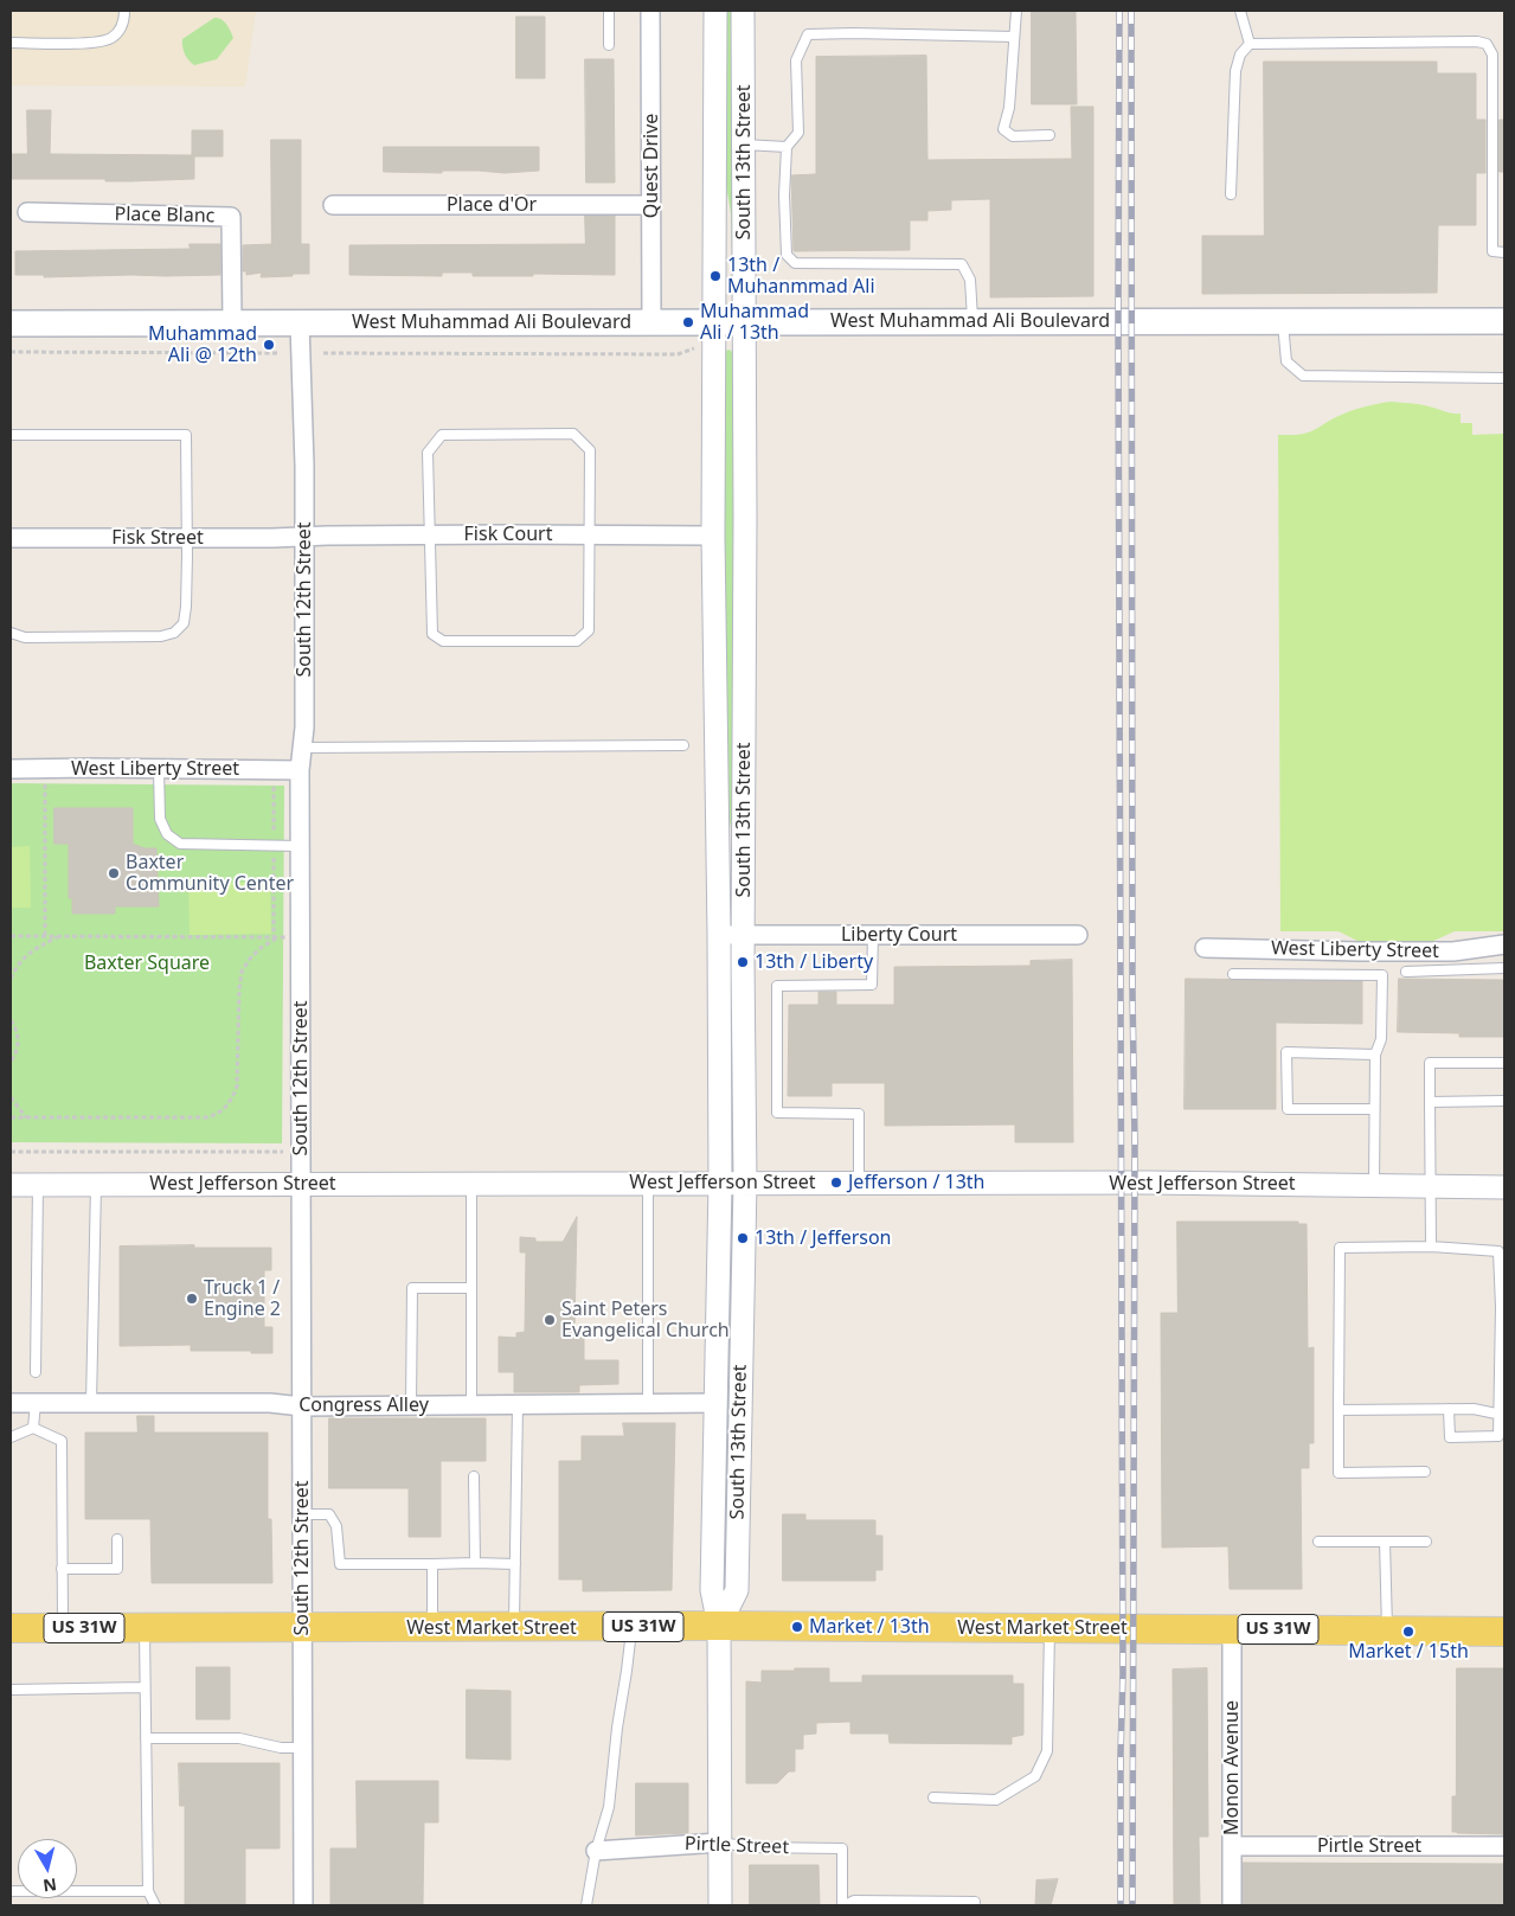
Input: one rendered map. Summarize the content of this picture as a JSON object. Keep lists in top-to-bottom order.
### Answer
{
  "streets": {
    "main road": ["West Muhammad Ali Boulevard", "US 31W", "West Market Street"],
    "street": [
      "South 13th Street",
      "Quest Drive",
      "Place d'Or",
      "Place Blanc",
      "Fisk Court",
      "Fisk Street",
      "South 12th Street",
      "West Liberty Street",
      "Liberty Court",
      "West Jefferson Street",
      "Congress Alley",
      "Monon Avenue",
      "Pirtle Street"
    ]
  },
  "crossings": [
    ["South 13th Street", "West Muhammad Ali Boulevard"],
    ["South 13th Street", "Fisk Court"],
    ["South 13th Street", "Liberty Court"],
    ["South 13th Street", "West Jefferson Street"],
    ["South 13th Street", "Congress Alley"],
    ["South 13th Street", "West Market Street"],
    ["South 13th Street", "Pirtle Street"],
    ["Quest Drive", "Place d'Or"],
    ["Quest Drive", "West Muhammad Ali Boulevard"],
    ["Place Blanc", "West Muhammad Ali Boulevard"],
    ["West Muhammad Ali Boulevard", "South 12th Street"],
    ["Fisk Court", "Fisk Street"],
    ["Fisk Court", "South 12th Street"],
    ["Fisk Street", "South 12th Street"],
    ["South 12th Street", "West Liberty Street"],
    ["South 12th Street", "West Jefferson Street"],
    ["South 12th Street", "Congress Alley"],
    ["South 12th Street", "West Market Street"],
    ["West Market Street", "Monon Avenue"],
    ["Monon Avenue", "Pirtle Street"]
  ],
  "parks": ["Baxter Square"],
  "places": [
    "13th / Muhanmmad Ali",
    "Muhammad Ali / 13th",
    "Muhammad Ali @ 12th",
    "Baxter Community Center",
    "13th / Liberty",
    "Jefferson / 13th",
    "13th / Jefferson",
    "Truck 1 / Engine 2",
    "Saint Peters Evangelical Church",
    "Market / 13th",
    "Market / 15th"
  ],
  "north": "bottom"
}
